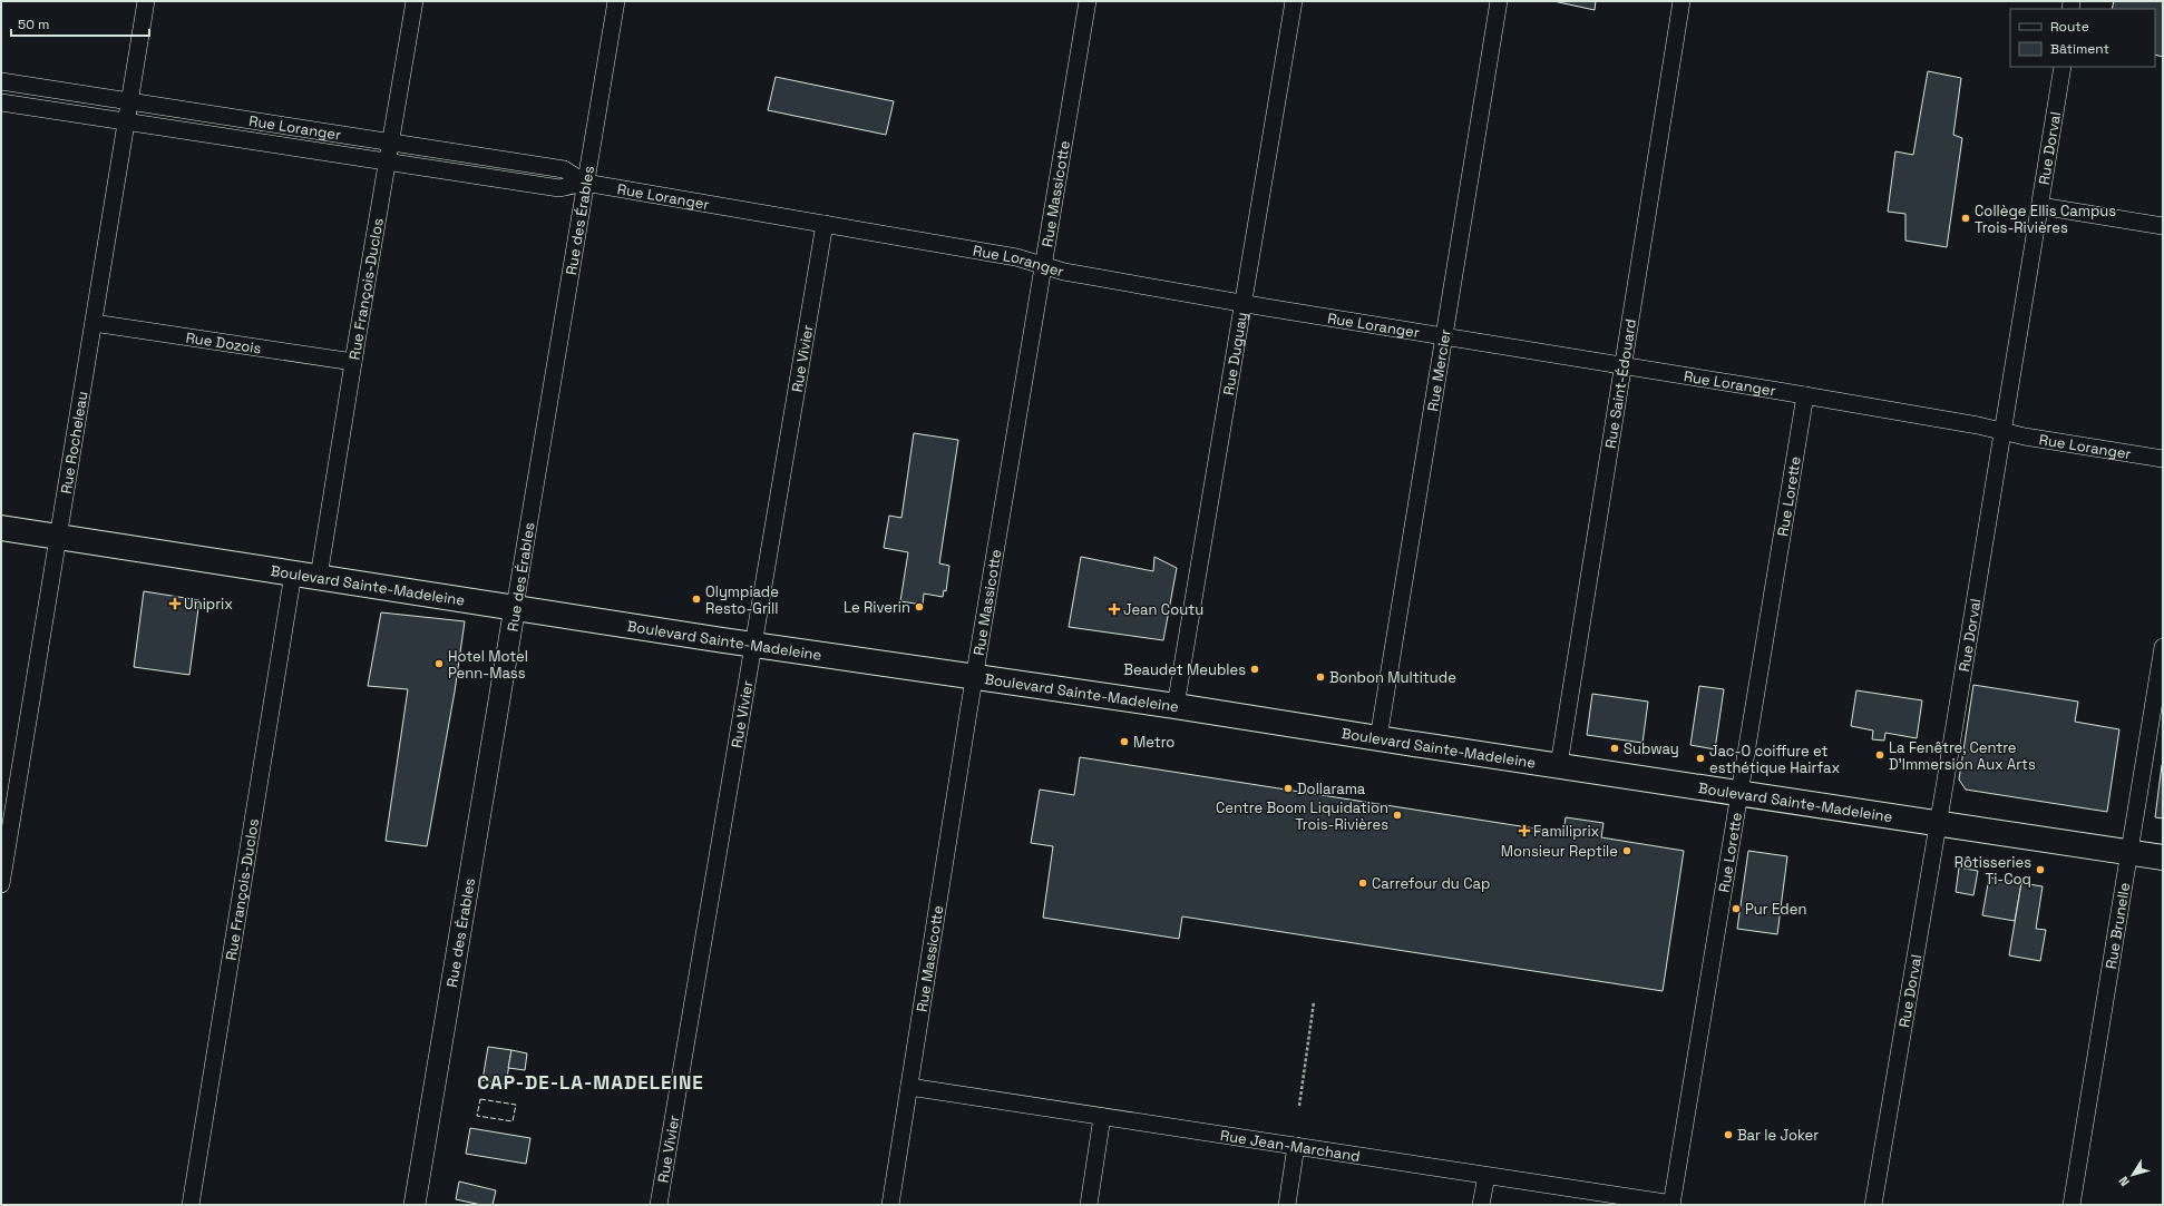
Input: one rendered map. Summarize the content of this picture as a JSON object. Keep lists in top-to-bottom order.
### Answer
{
  "streets": {
    "main road": ["Boulevard Sainte-Madeleine"],
    "street": [
      "Rue Loranger",
      "Rue Dorval",
      "Rue Massicotte",
      "Rue des Érables",
      "Rue François-Duclos",
      "Rue Dozois",
      "Rue Duguay",
      "Rue Vivier",
      "Rue Mercier",
      "Rue Saint-Édouard",
      "Rue Rocheleau",
      "Rue Lorette",
      "Rue Brunelle",
      "Rue Jean-Marchand"
    ]
  },
  "crossings": [
    ["Rue Loranger", "Rue Dorval"],
    ["Rue Loranger", "Rue Massicotte"],
    ["Rue Loranger", "Rue des Érables"],
    ["Rue Loranger", "Rue François-Duclos"],
    ["Rue Loranger", "Rue Duguay"],
    ["Rue Loranger", "Rue Vivier"],
    ["Rue Loranger", "Rue Mercier"],
    ["Rue Loranger", "Rue Saint-Édouard"],
    ["Rue Loranger", "Rue Rocheleau"],
    ["Rue Loranger", "Rue Lorette"],
    ["Rue Dorval", "Boulevard Sainte-Madeleine"],
    ["Rue Massicotte", "Boulevard Sainte-Madeleine"],
    ["Rue Massicotte", "Rue Jean-Marchand"],
    ["Rue des Érables", "Boulevard Sainte-Madeleine"],
    ["Rue François-Duclos", "Rue Dozois"],
    ["Rue François-Duclos", "Boulevard Sainte-Madeleine"],
    ["Rue Dozois", "Rue Rocheleau"],
    ["Rue Duguay", "Boulevard Sainte-Madeleine"],
    ["Rue Vivier", "Boulevard Sainte-Madeleine"],
    ["Rue Mercier", "Boulevard Sainte-Madeleine"],
    ["Rue Saint-Édouard", "Boulevard Sainte-Madeleine"],
    ["Rue Rocheleau", "Boulevard Sainte-Madeleine"],
    ["Rue Lorette", "Boulevard Sainte-Madeleine"],
    ["Rue Lorette", "Rue Jean-Marchand"],
    ["Boulevard Sainte-Madeleine", "Rue Brunelle"]
  ],
  "districts": ["CAP-DE-LA-MADELEINE"],
  "places": {
    "other": [
      "Collège Ellis Campus Trois-Rivières",
      "Olympiade Resto-Grill",
      "Le Riverin",
      "Hotel Motel Penn-Mass",
      "Beaudet Meubles",
      "Bonbon Multitude",
      "Metro",
      "Subway",
      "La Fenêtre, Centre D'Immersion Aux Arts",
      "Jac-O coiffure et esthétique Hairfax",
      "Dollarama",
      "Centre Boom Liquidation Trois-Rivières",
      "Monsieur Reptile",
      "Rôtisseries Ti-Coq",
      "Carrefour du Cap",
      "Pur Eden",
      "Bar le Joker"
    ],
    "health": ["Uniprix", "Jean Coutu", "Familiprix"]
  },
  "legend": ["Route", "Bâtiment"],
  "scale_bar": "50 m",
  "north": "bottom left"
}
